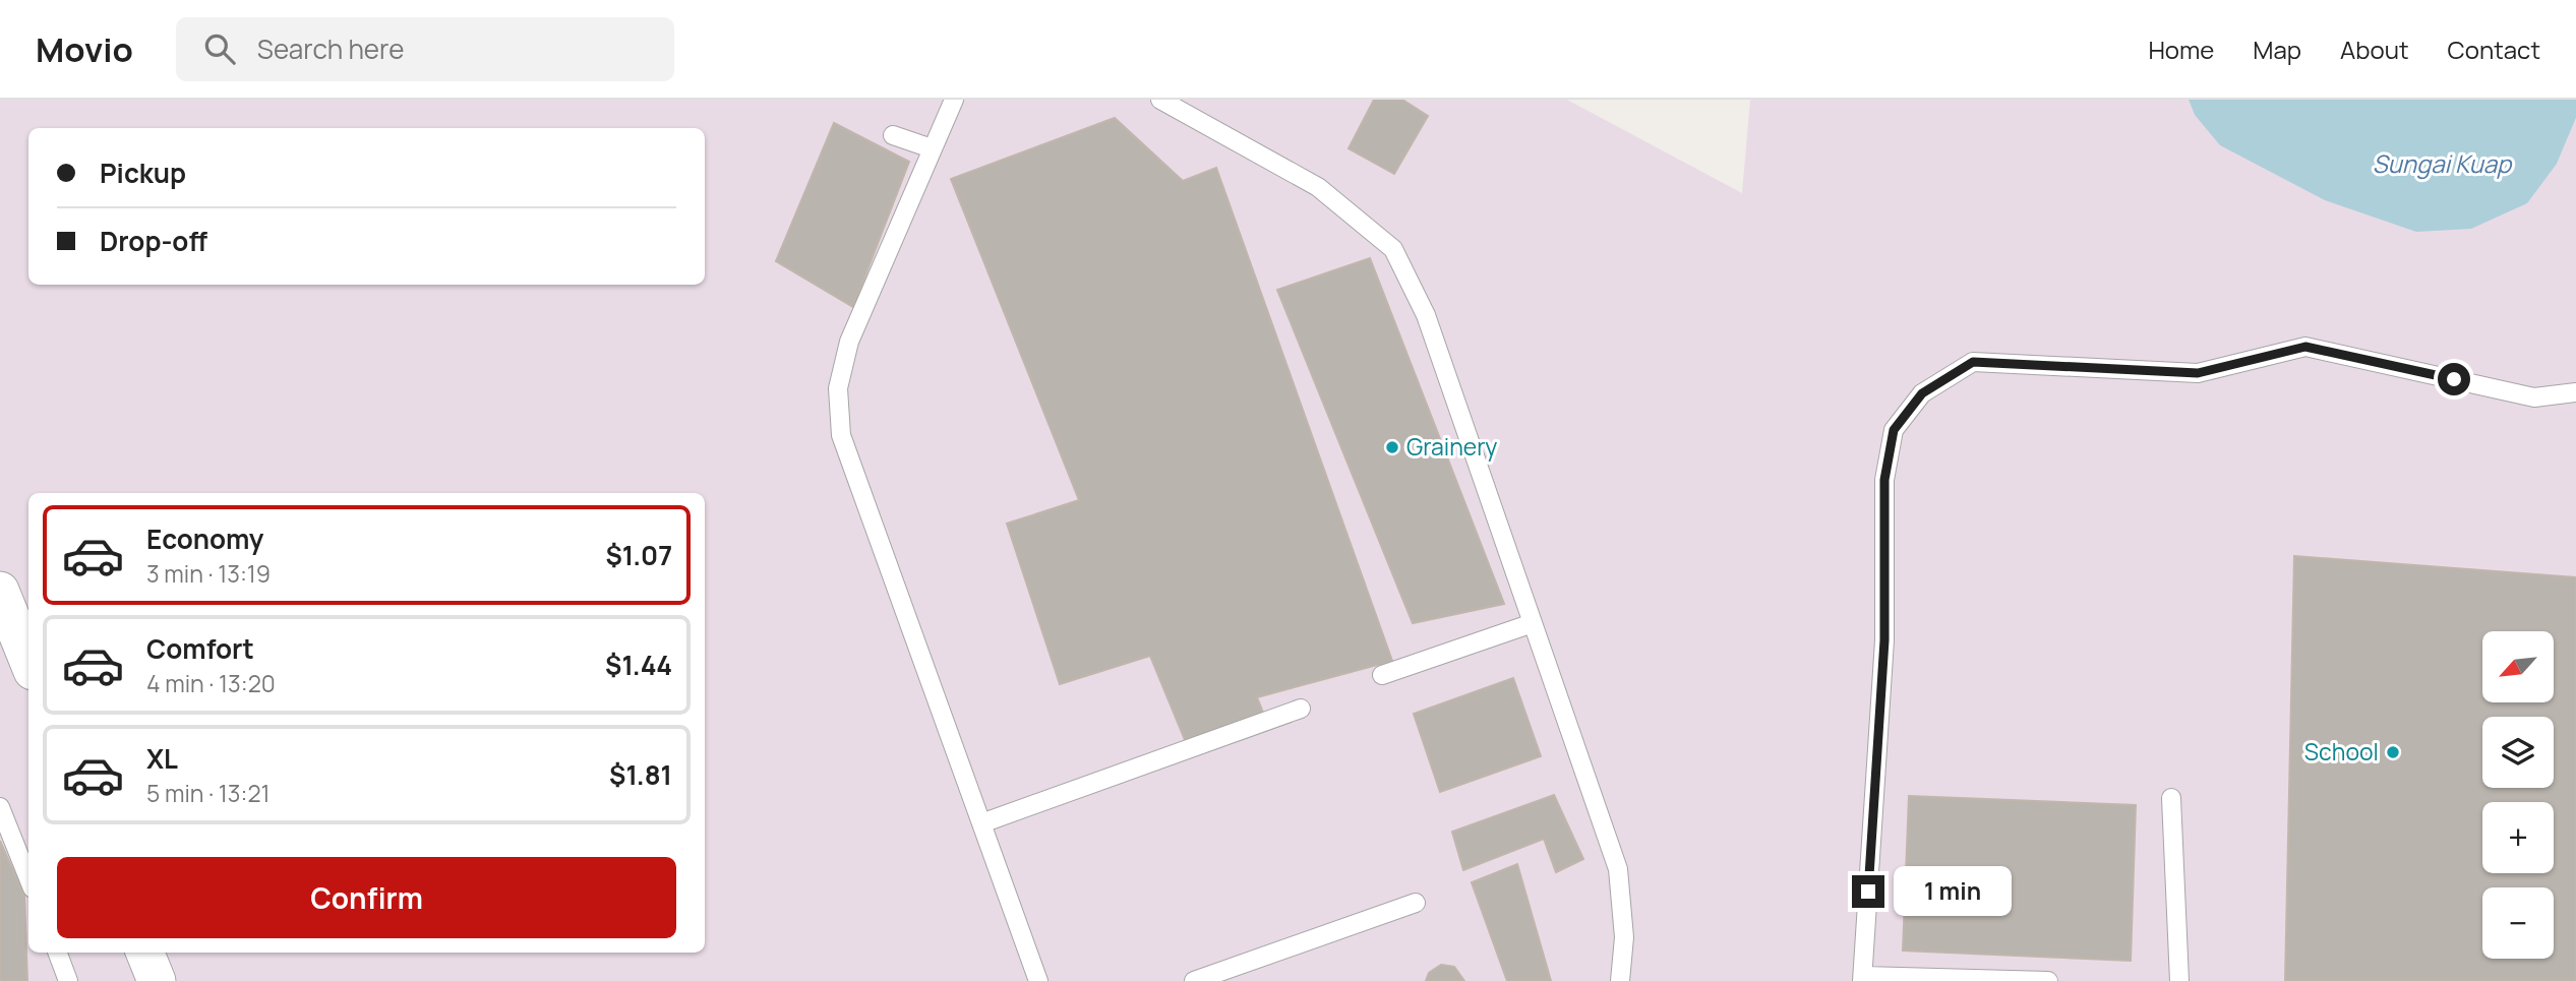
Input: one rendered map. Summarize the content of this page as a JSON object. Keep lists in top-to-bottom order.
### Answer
{
  "water": ["Sungai Kuap"],
  "places": ["Grainery", "School"],
  "north": "bottom left",
  "page": {
    "header": "Movio",
    "search": "Search here",
    "nav": [
      "Home",
      "Map",
      "About",
      "Contact"
    ],
    "banner": ["Pickup", "Drop-off"],
    "list": [
      {
        "name": "Economy",
        "note": "3 min · 13:19",
        "value": "$1.07"
      },
      {
        "name": "Comfort",
        "note": "4 min · 13:20",
        "value": "$1.44"
      },
      {
        "name": "XL",
        "note": "5 min · 13:21",
        "value": "$1.81"
      }
    ],
    "map_buttons": ["+", "−"],
    "buttons": "Confirm",
    "bubble": "1 min"
  }
}
